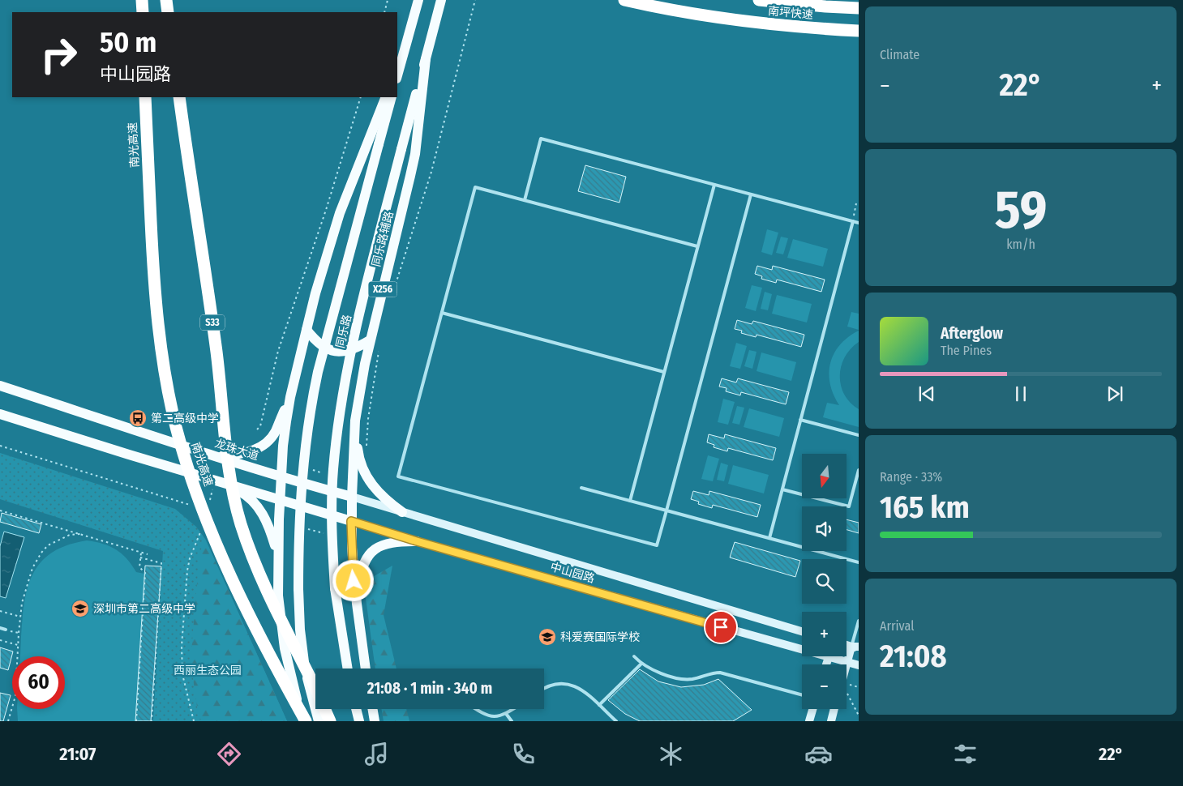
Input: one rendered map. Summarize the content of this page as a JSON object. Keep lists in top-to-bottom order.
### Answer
{
  "streets": {
    "highway": ["南坪快速", "南光高速", "S33"],
    "main road": [
      "同乐路辅路",
      "X256",
      "同乐路",
      "龙珠大道",
      "中山园路"
    ]
  },
  "crossings": [
    ["同乐路辅路", "同乐路"],
    ["同乐路辅路", "龙珠大道"],
    ["同乐路辅路", "中山园路"],
    ["龙珠大道", "中山园路"]
  ],
  "parks": ["西丽生态公园"],
  "places": {
    "bus stop": ["第二高级中学"],
    "school or university": ["深圳市第二高级中学", "科爱赛国际学校"]
  },
  "north": "bottom",
  "page": {
    "tile": [
      "Climate",
      ["59", "km/h"],
      ["Range · 33%", "165 km"],
      ["Arrival", "21:08"]
    ],
    "turn": ["50 m", "中山园路"],
    "heat": ["−", "22°", "+"],
    "song": ["Afterglow", "The Pines"],
    "map_buttons": ["+", "−"],
    "limit": "60",
    "trip": "21:08 · 1 min · 340 m",
    "tabs": ["21:07", "22°"]
  }
}
